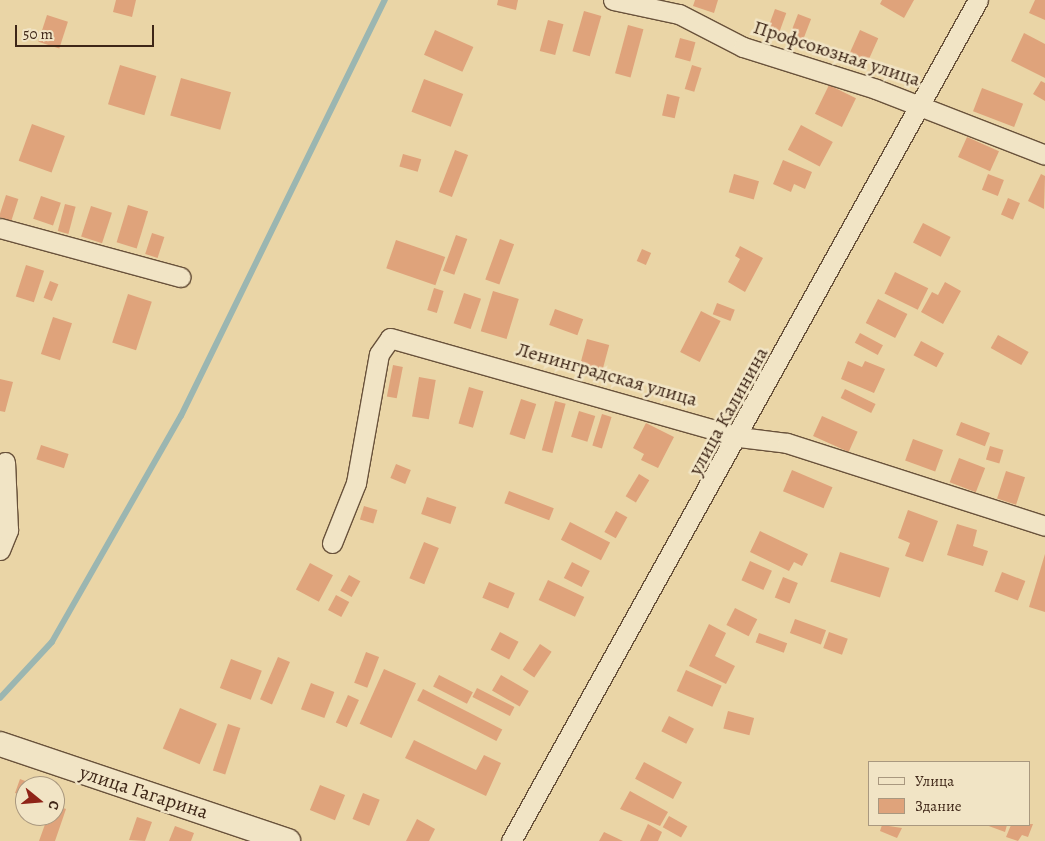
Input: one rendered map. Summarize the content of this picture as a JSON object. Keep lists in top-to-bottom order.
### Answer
{
  "streets": {
    "street": [
      "Профсоюзная улица",
      "Ленинградская улица",
      "улица Калинина",
      "улица Гагарина"
    ]
  },
  "crossings": [
    ["Профсоюзная улица", "улица Калинина"],
    ["Ленинградская улица", "улица Калинина"]
  ],
  "legend": ["Улица", "Здание"],
  "scale_bar": "50 m",
  "north": "right"
}
